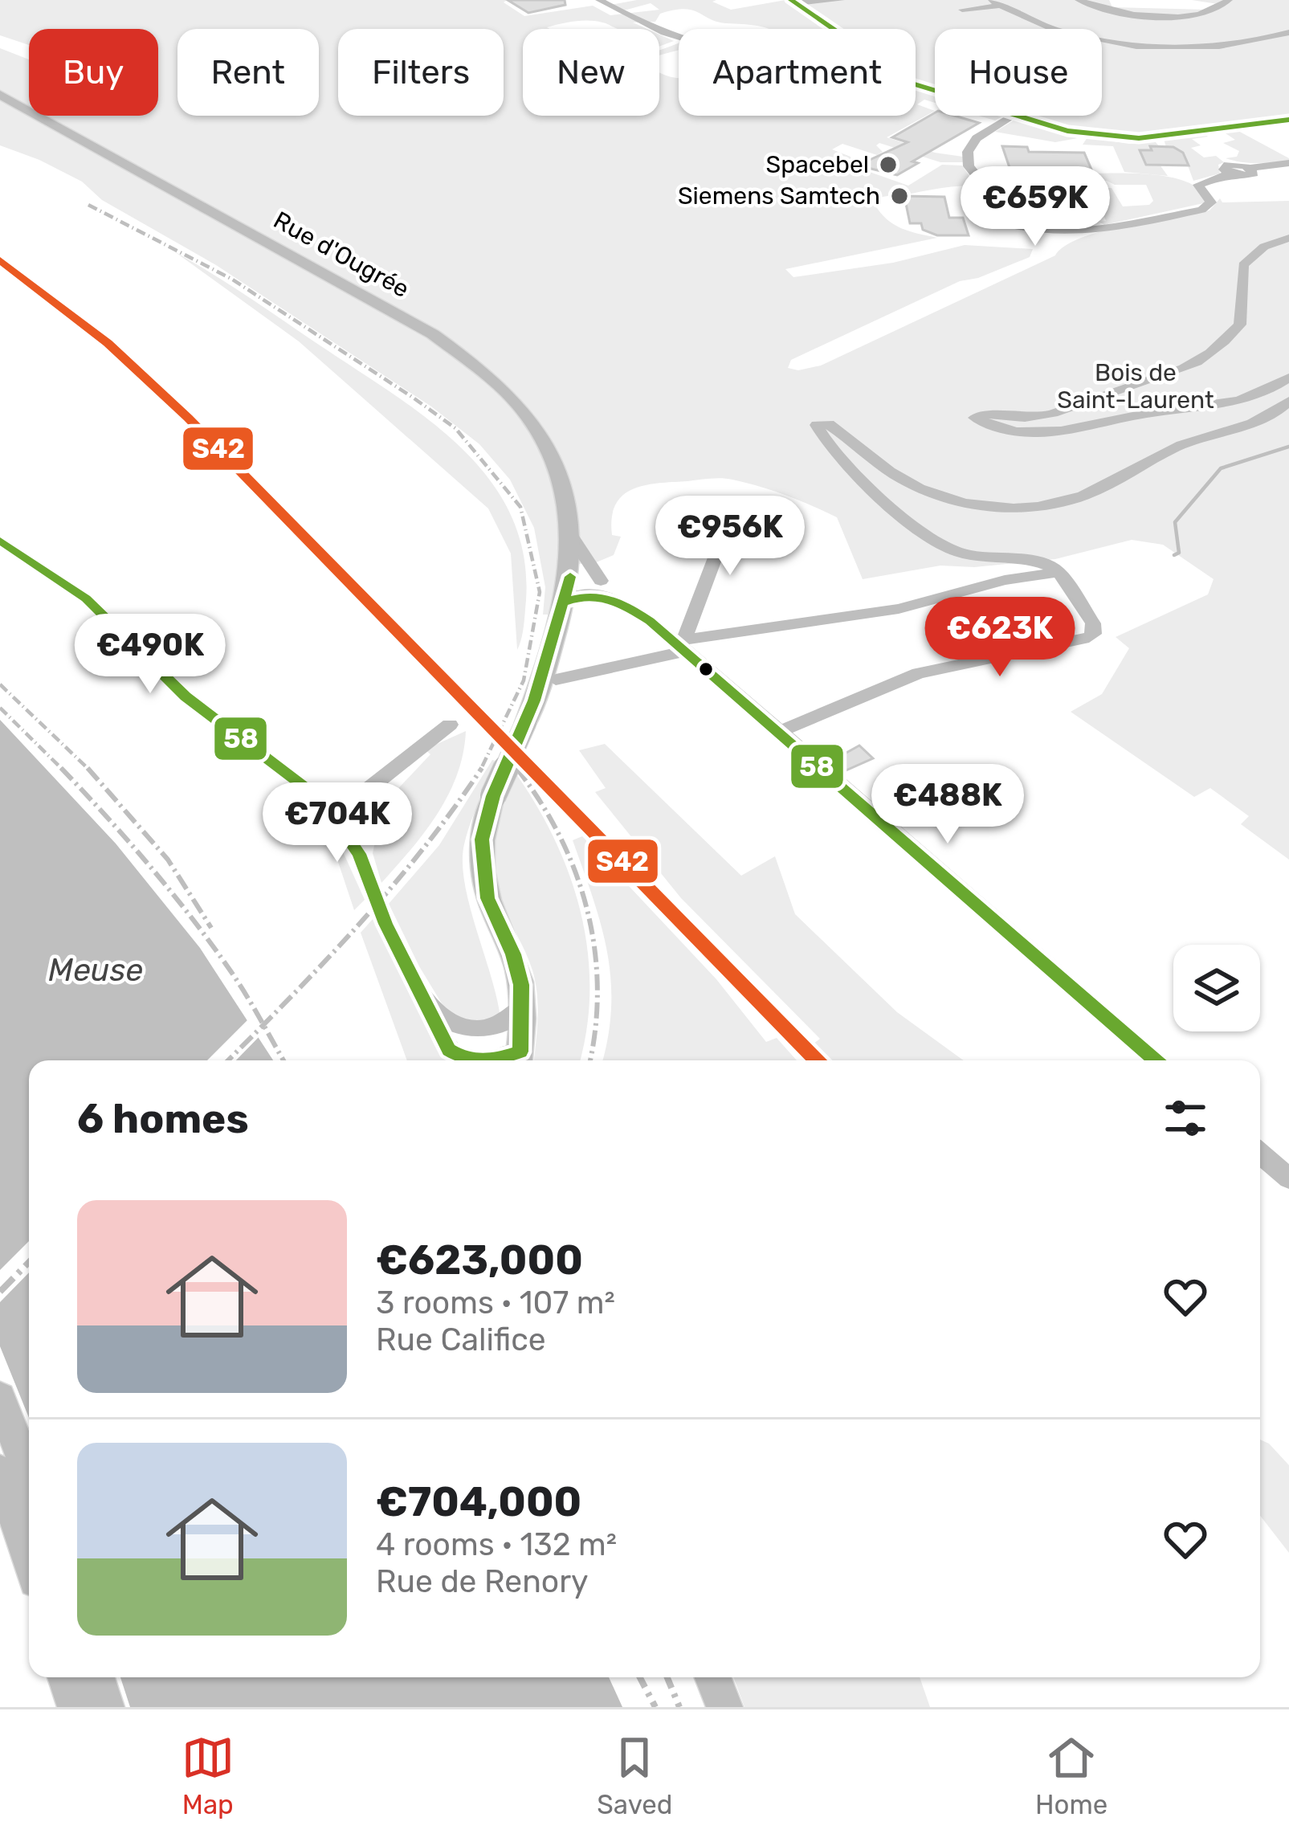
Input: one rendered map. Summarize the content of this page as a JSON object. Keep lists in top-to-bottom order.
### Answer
{
  "streets": {
    "main road": ["Rue d'Ougrée"]
  },
  "water": ["Meuse"],
  "parks": ["Bois de Saint-Laurent"],
  "places": ["Spacebel", "Siemens Samtech"],
  "lines": ["transit line S42", "transit line 58"],
  "page": {
    "chip": [
      "Buy",
      "Rent",
      "Filters",
      "New",
      "Apartment",
      "House"
    ],
    "price": [
      "€659K",
      "€956K",
      "€623K",
      "€490K",
      "€488K",
      "€704K"
    ],
    "heading": "6 homes",
    "list": [
      {
        "name": "€623,000",
        "note": "3 rooms · 107 m² · Rue Califice"
      },
      {
        "name": "€704,000",
        "note": "4 rooms · 132 m² · Rue de Renory"
      }
    ],
    "tabs": ["Map", "Saved", "Home"]
  }
}
